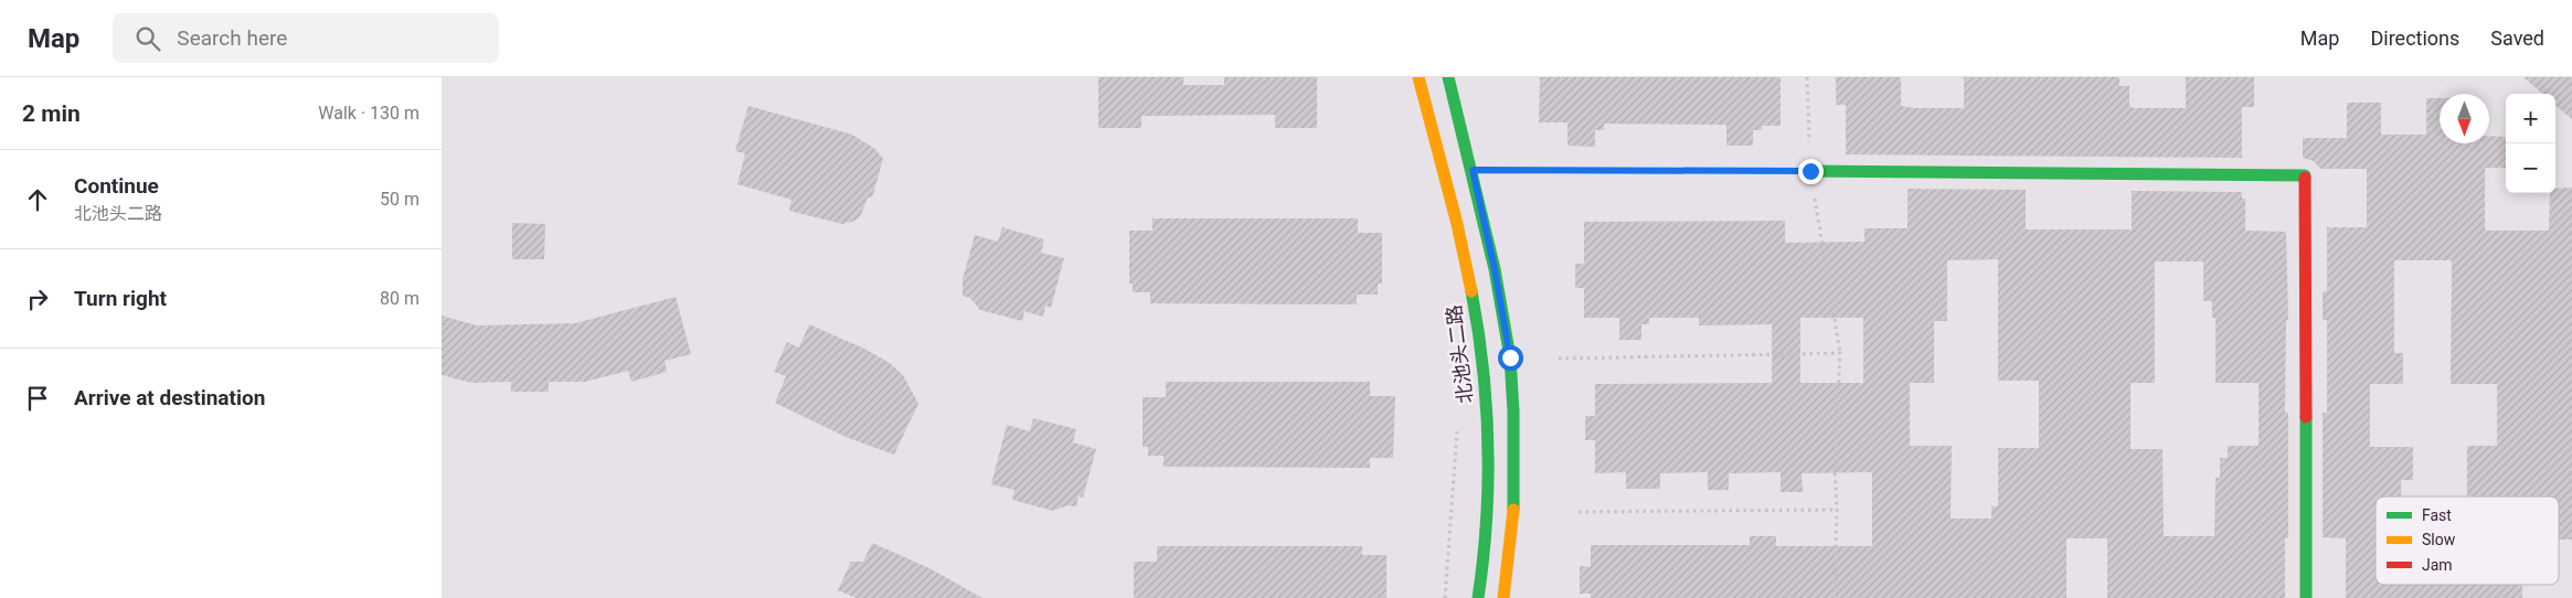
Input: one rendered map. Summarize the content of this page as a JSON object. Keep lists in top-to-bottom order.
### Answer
{
  "streets": {
    "main road": ["北池头二路"]
  },
  "legend": ["Fast", "Slow", "Jam"],
  "north": "bottom",
  "page": {
    "header": "Map",
    "search": "Search here",
    "nav": ["Map", "Directions", "Saved"],
    "heading": ["2 min", "Walk · 130 m"],
    "map_buttons": ["+", "−"],
    "list": [
      ["Continue", "北池头二路", "50 m"],
      ["Turn right", "80 m"],
      "Arrive at destination"
    ]
  }
}
